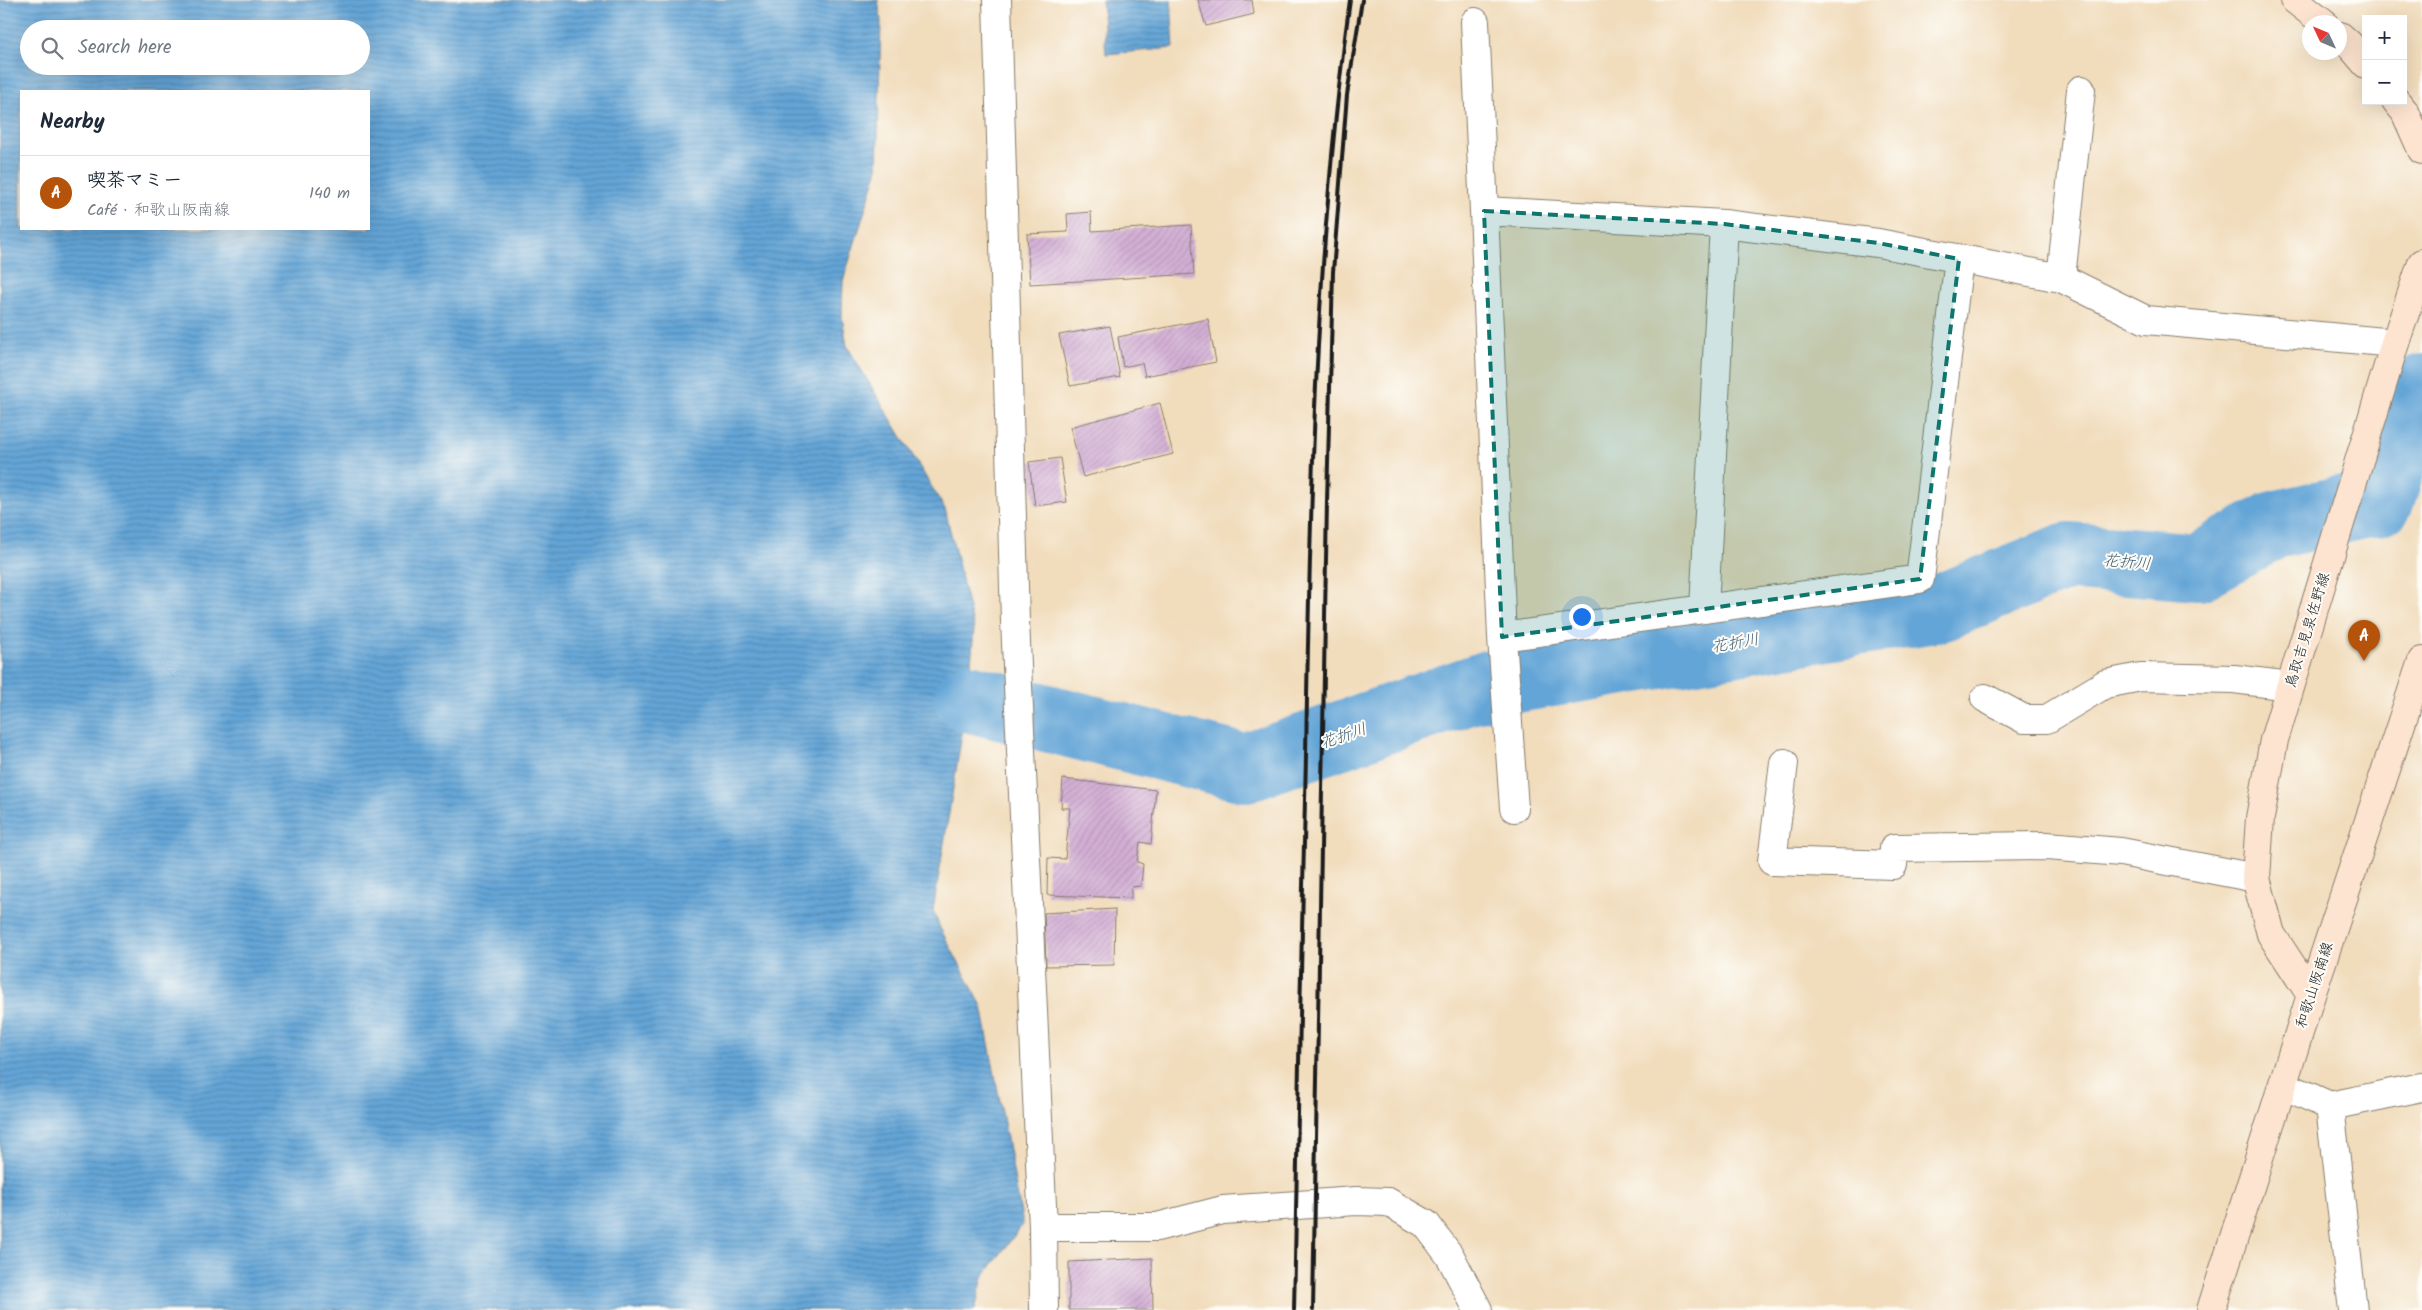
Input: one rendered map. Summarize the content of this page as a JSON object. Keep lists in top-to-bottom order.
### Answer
{
  "streets": {
    "main road": ["鳥取吉見泉佐野線", "和歌山阪南線"]
  },
  "crossings": [
    ["鳥取吉見泉佐野線", "和歌山阪南線"]
  ],
  "water": ["花折川"],
  "north": "top left",
  "page": {
    "map_buttons": ["+", "−"],
    "search": "Search here",
    "heading": "Nearby",
    "list": [
      {
        "mark": "A",
        "name": "喫茶マミー",
        "note": "Café · 和歌山阪南線",
        "value": "140 m"
      }
    ],
    "pins": "A"
  }
}
